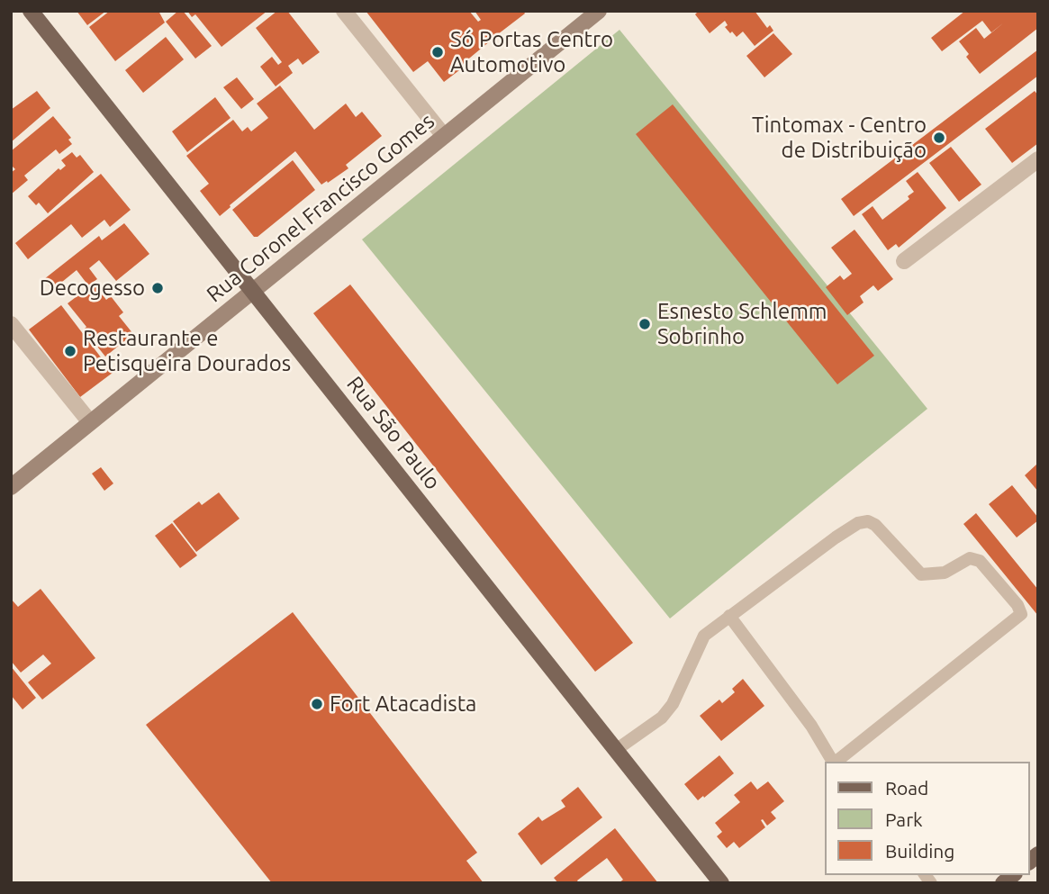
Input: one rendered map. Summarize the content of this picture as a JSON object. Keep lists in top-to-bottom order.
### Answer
{
  "streets": {
    "main road": ["Rua Coronel Francisco Gomes", "Rua São Paulo"]
  },
  "crossings": [
    ["Rua Coronel Francisco Gomes", "Rua São Paulo"]
  ],
  "places": [
    "Só Portas Centro Automotivo",
    "Tintomax - Centro de Distribuição",
    "Decogesso",
    "Esnesto Schlemm Sobrinho",
    "Restaurante e Petisqueira Dourados",
    "Fort Atacadista"
  ],
  "legend": ["Road", "Park", "Building"]
}
